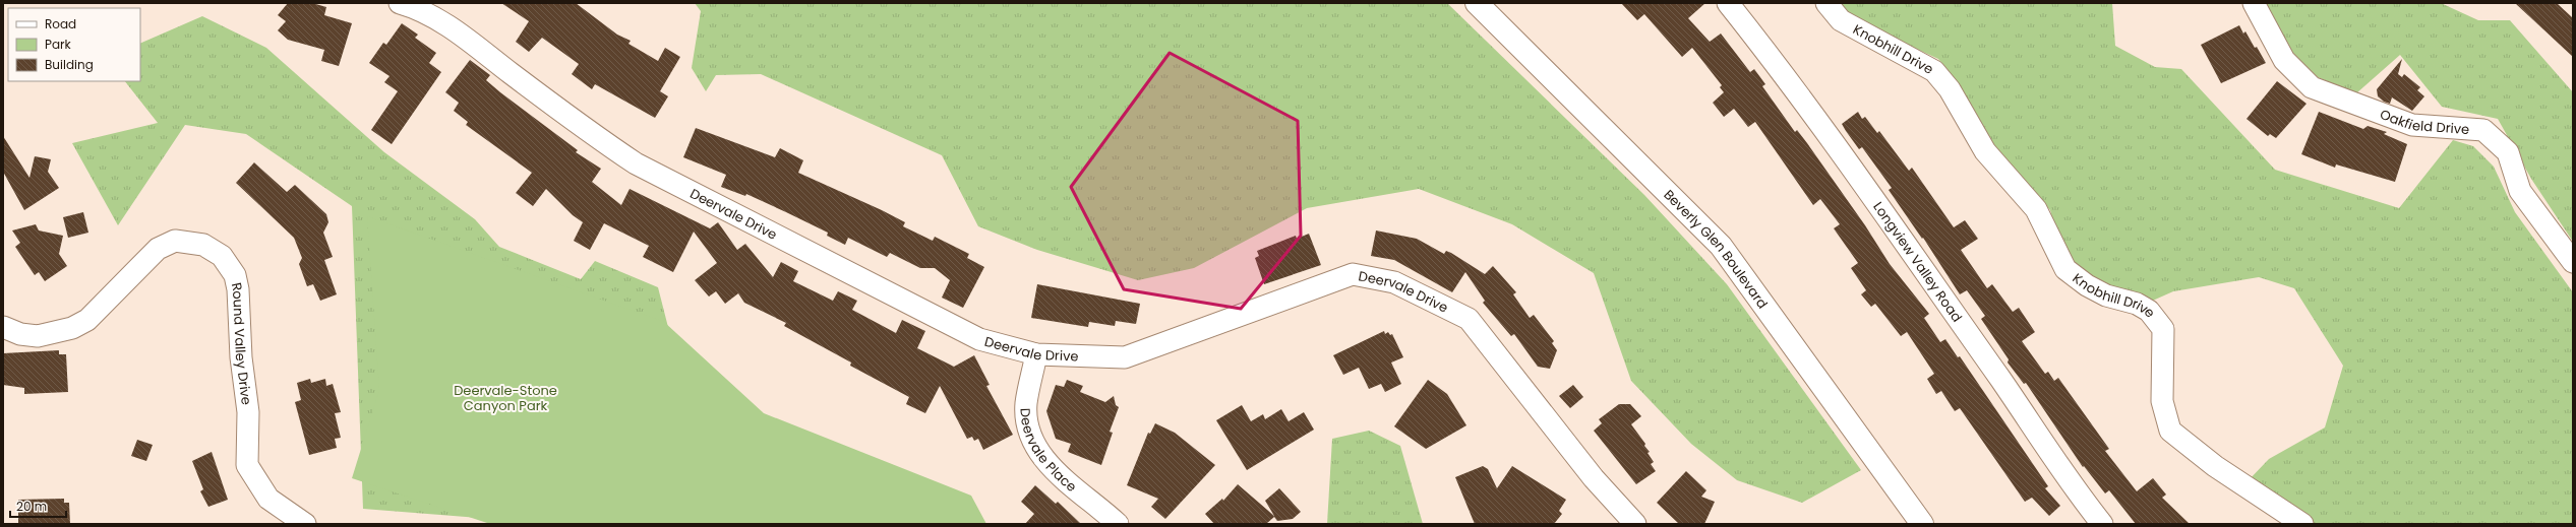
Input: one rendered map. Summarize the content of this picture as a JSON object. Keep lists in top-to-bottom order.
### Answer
{
  "streets": {
    "main road": ["Beverly Glen Boulevard"],
    "street": [
      "Knobhill Drive",
      "Oakfield Drive",
      "Deervale Drive",
      "Longview Valley Road",
      "Round Valley Drive",
      "Deervale Place"
    ]
  },
  "crossings": [
    ["Deervale Drive", "Deervale Place"]
  ],
  "parks": ["Deervale-Stone Canyon Park"],
  "legend": ["Road", "Park", "Building"],
  "scale_bar": "20 m"
}
